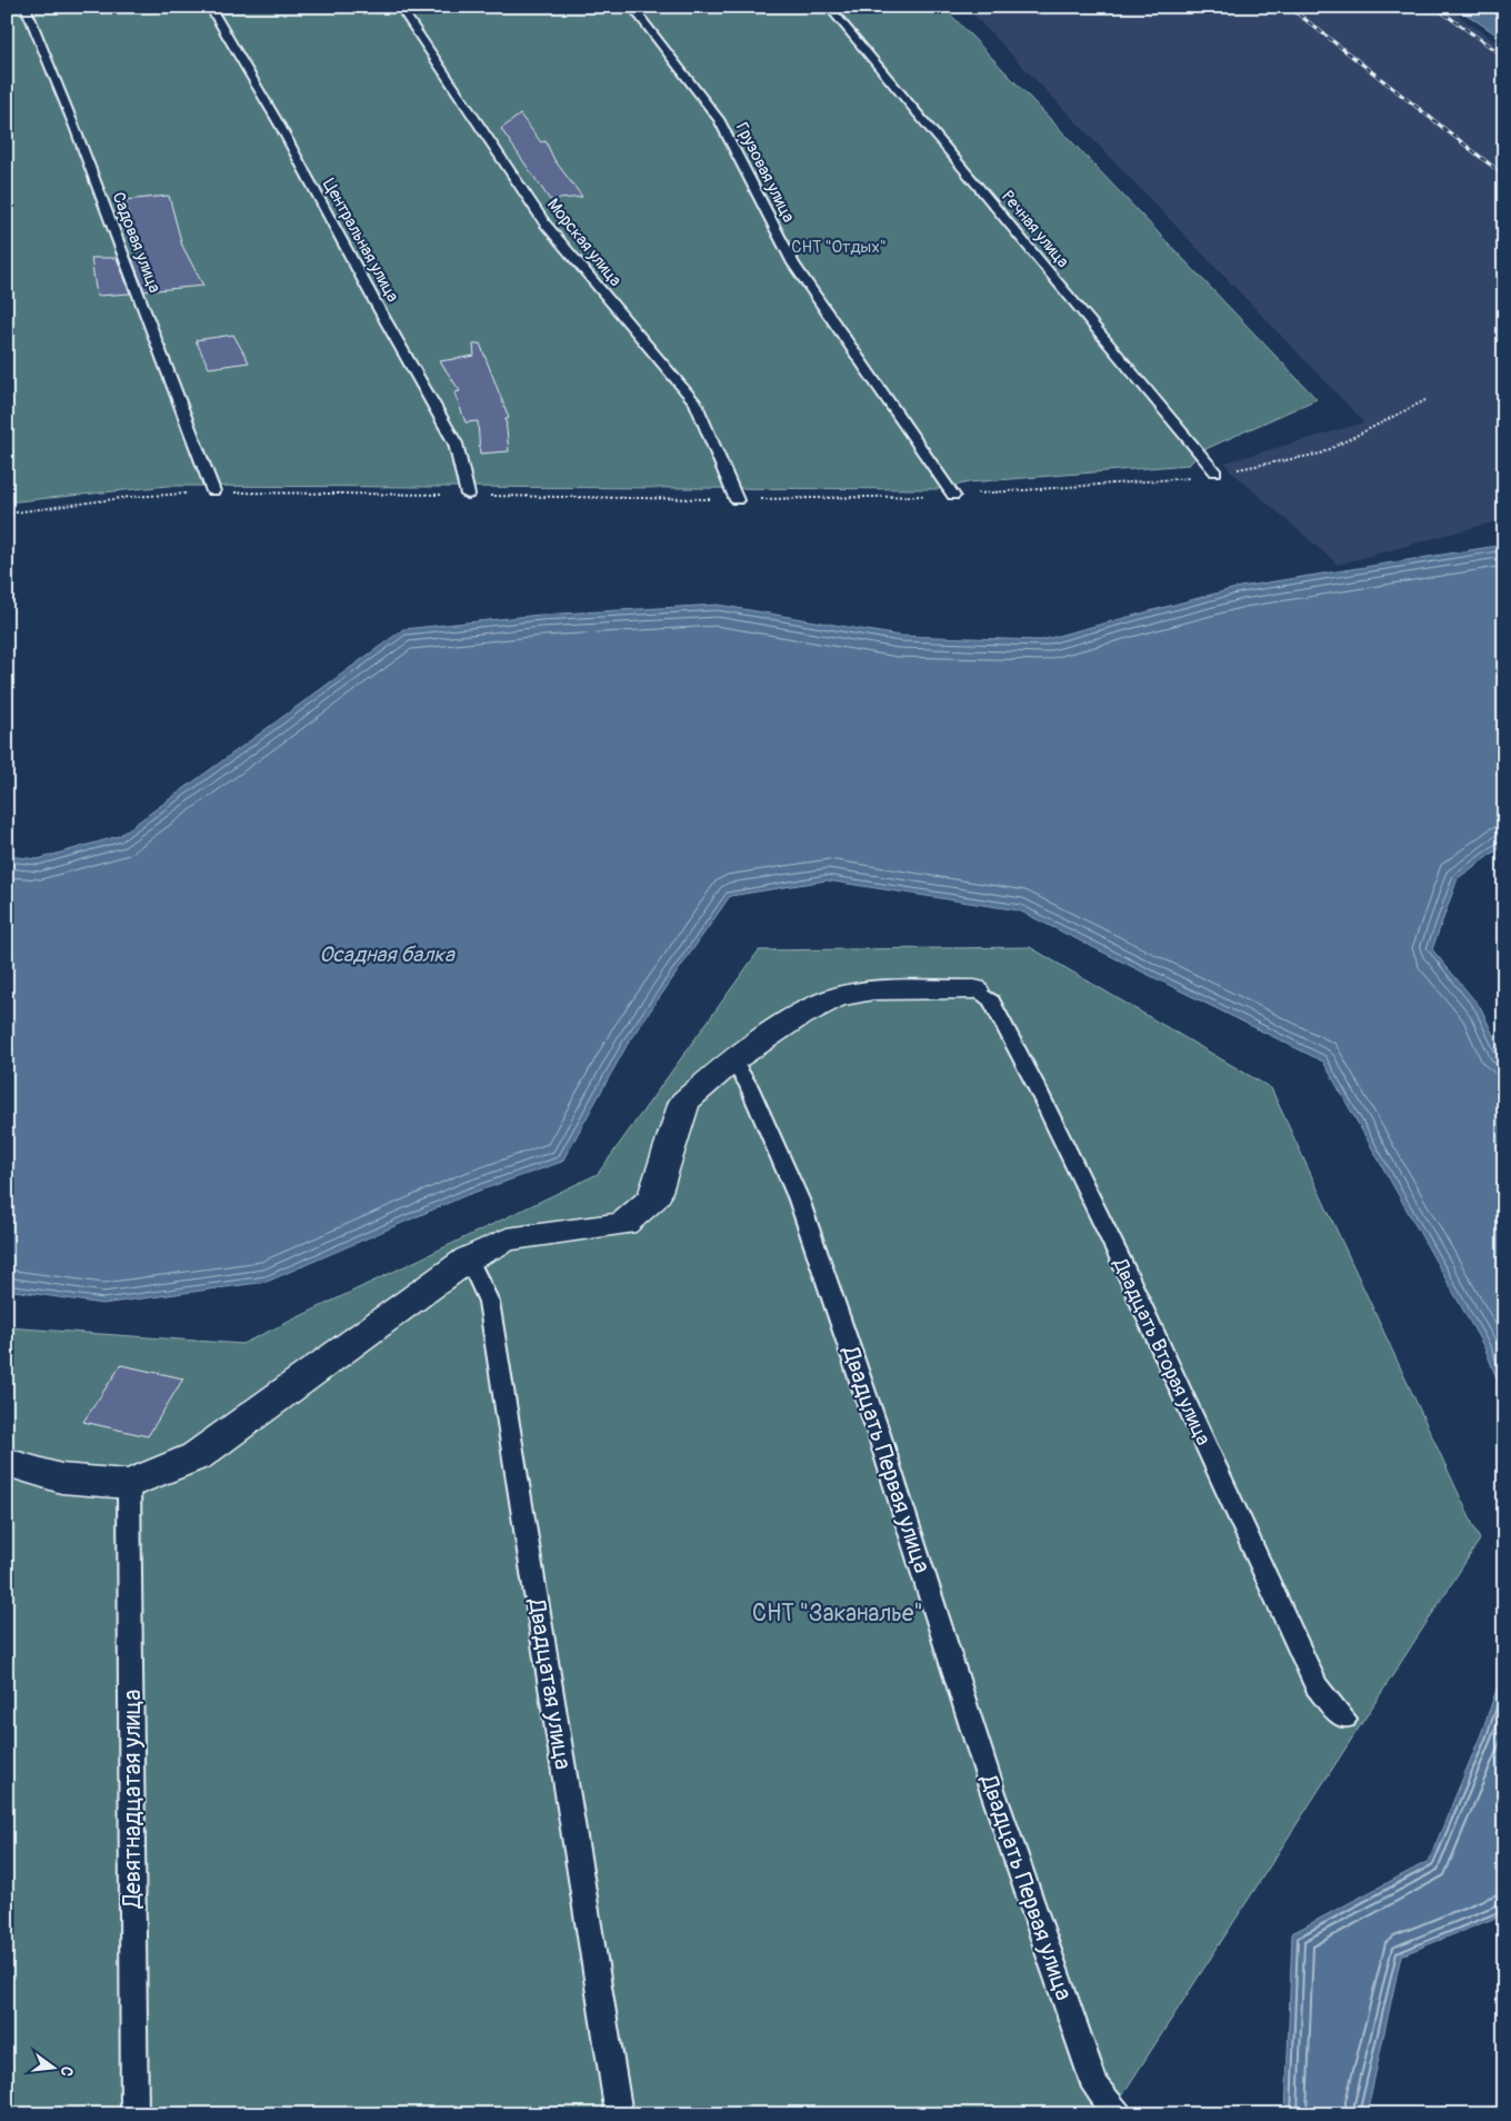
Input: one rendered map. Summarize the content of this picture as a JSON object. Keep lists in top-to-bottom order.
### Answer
{
  "streets": {
    "lane": [
      "Грузовая улица",
      "Речная улица",
      "Центральная улица",
      "Садовая улица",
      "Морская улица",
      "Двадцать Вторая улица",
      "Двадцать Первая улица",
      "Двадцатая улица",
      "Девятнадцатая улица"
    ]
  },
  "water": ["Осадная балка"],
  "parks": ["СНТ \"Отдых\"", "СНТ \"Заканалье\""],
  "north": "right"
}
